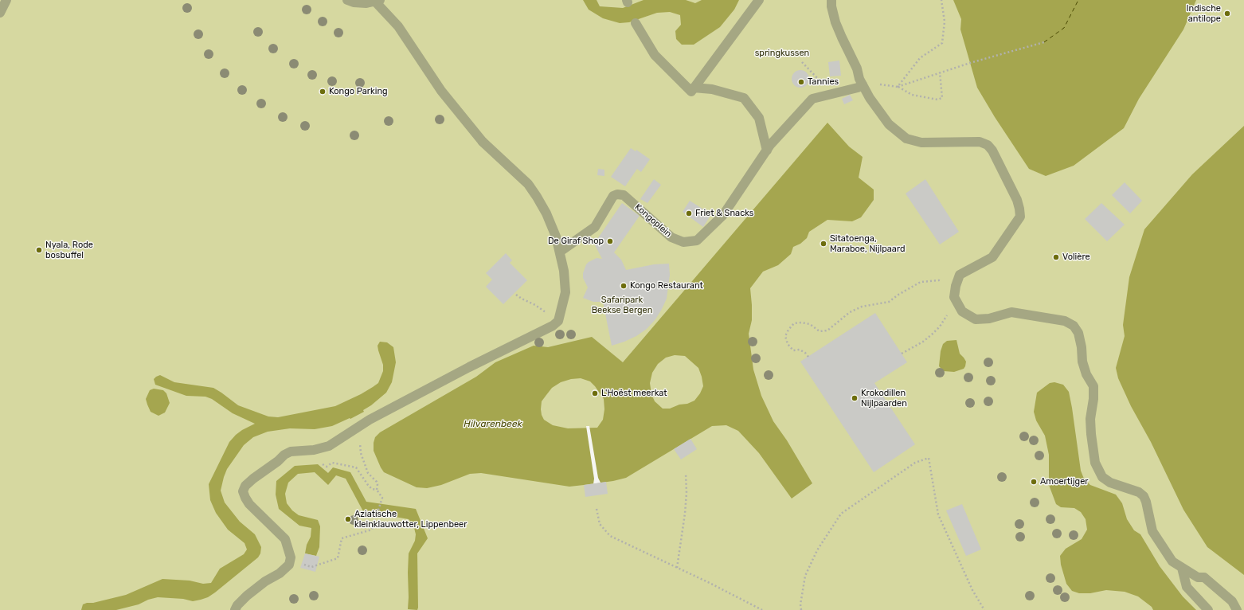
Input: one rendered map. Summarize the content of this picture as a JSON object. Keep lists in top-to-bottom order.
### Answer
{
  "streets": {
    "street": ["Kongoplein"]
  },
  "water": ["Hilvarenbeek"],
  "parks": ["springkussen", "Safaripark Beekse Bergen"],
  "places": [
    "Indische antilope",
    "Tannies",
    "Kongo Parking",
    "Friet & Snacks",
    "De Giraf Shop",
    "Sitatoenga, Maraboe, Nijlpaard",
    "Nyala, Rode bosbuffel",
    "Volière",
    "Kongo Restaurant",
    "L'Hoëst meerkat",
    "Krokodillen Nijlpaarden",
    "Amoertijger",
    "Aziatische kleinklauwotter, Lippenbeer"
  ]
}
